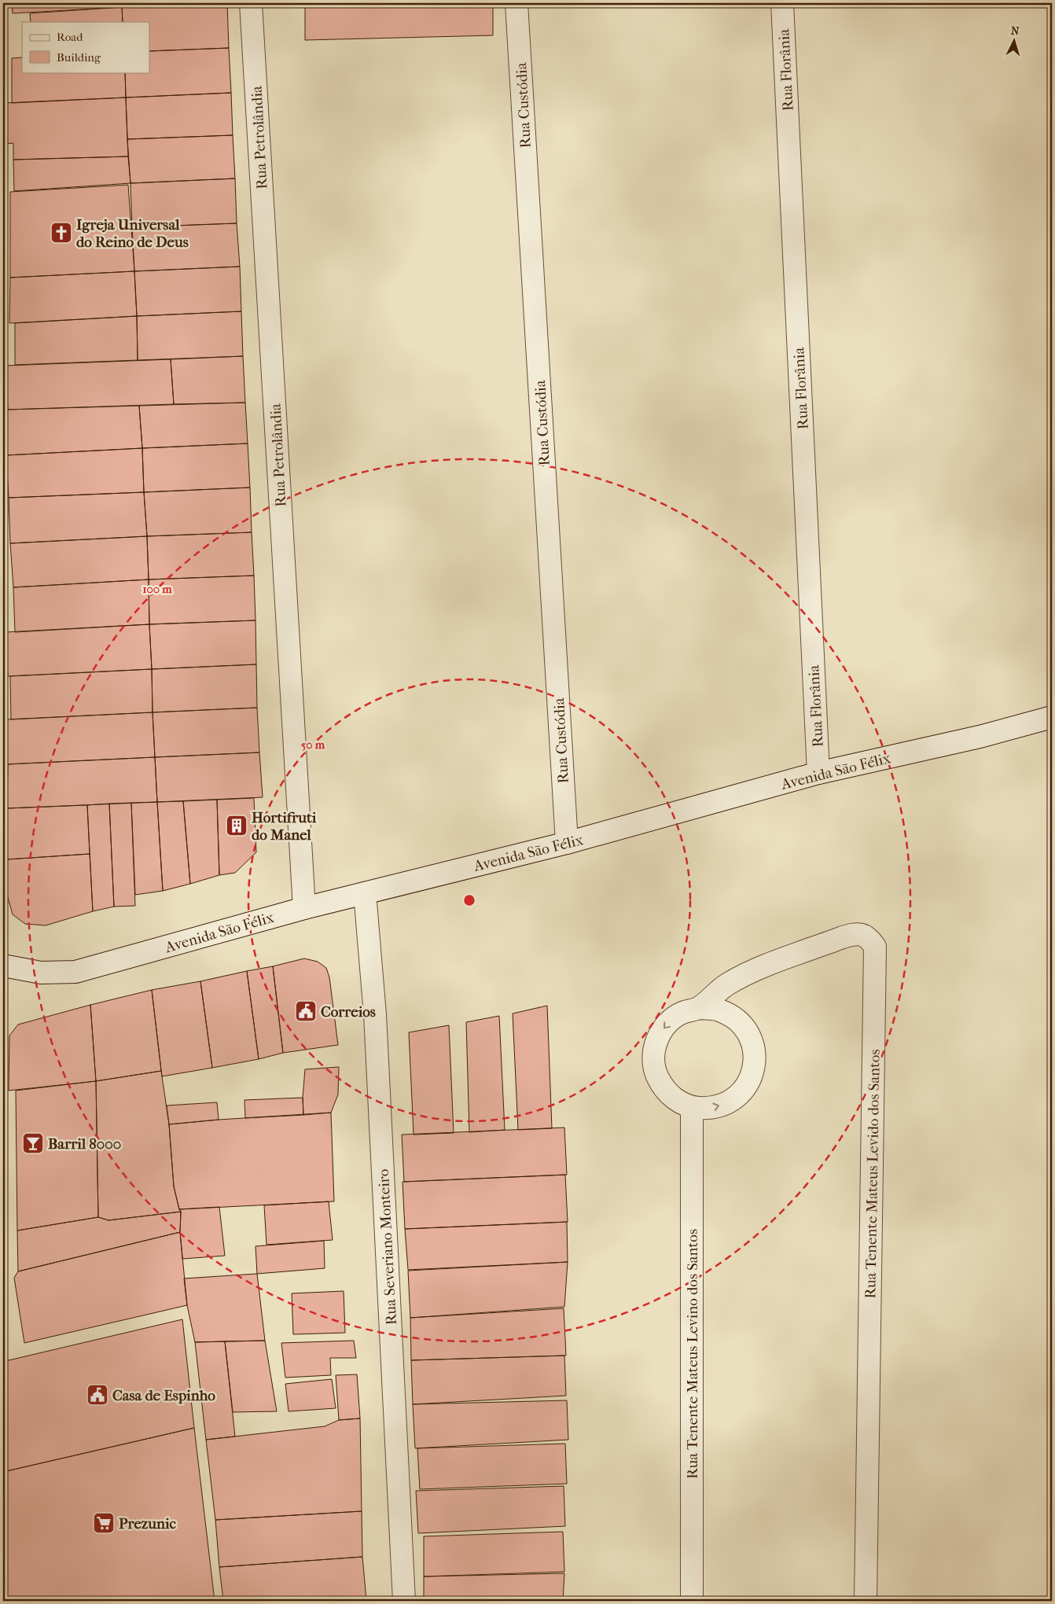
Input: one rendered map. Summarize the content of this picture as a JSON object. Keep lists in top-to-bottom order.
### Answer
{
  "streets": {
    "street": [
      "Rua Florânia",
      "Rua Custódia",
      "Rua Petrolândia",
      "Avenida São Félix",
      "Rua Tenente Mateus Levido dos Santos",
      "Rua Severiano Monteiro",
      "Rua Tenente Mateus Levino dos Santos"
    ]
  },
  "crossings": [
    ["Rua Florânia", "Avenida São Félix"],
    ["Rua Custódia", "Avenida São Félix"],
    ["Rua Petrolândia", "Avenida São Félix"],
    ["Avenida São Félix", "Rua Severiano Monteiro"],
    ["Rua Tenente Mateus Levido dos Santos", "Rua Tenente Mateus Levino dos Santos"]
  ],
  "places": {
    "church": ["Igreja Universal do Reino de Deus"],
    "building": ["Hortifruti do Manel"],
    "public building": ["Correios", "Casa de Espinho"],
    "bar": ["Barril 8000"],
    "supermarket": ["Prezunic"]
  },
  "legend": ["Road", "Building"],
  "north": "top",
  "rings": ["100 m", "50 m"]
}
